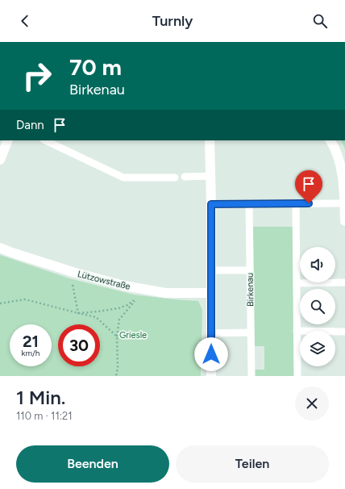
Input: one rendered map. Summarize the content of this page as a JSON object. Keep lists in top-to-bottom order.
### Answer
{
  "streets": {
    "street": ["Lützowstraße"],
    "lane": ["Birkenau"]
  },
  "parks": ["Griesle"],
  "page": {
    "header": "Turnly",
    "turn": ["70 m", "Birkenau"],
    "then": "Dann",
    "speed": "21 km/h",
    "limit": "30",
    "heading": ["1 Min.", "110 m · 11:21"],
    "buttons": ["Beenden", "Teilen"]
  }
}
